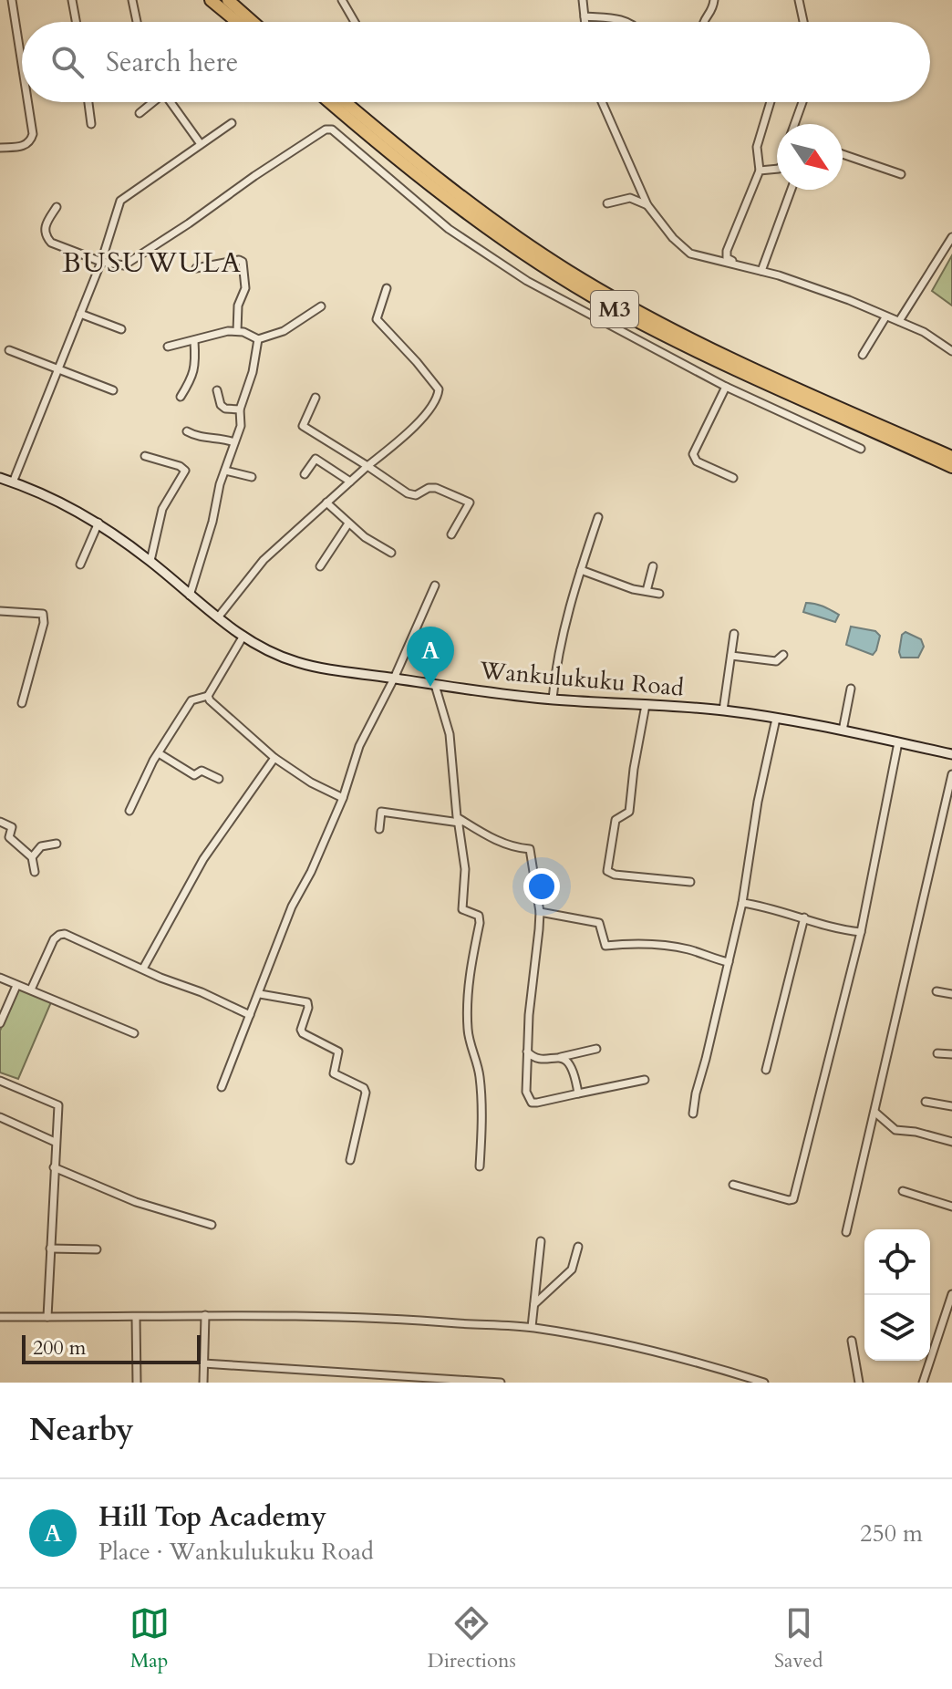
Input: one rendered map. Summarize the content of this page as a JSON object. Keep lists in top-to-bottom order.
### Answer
{
  "streets": {
    "highway": ["M3"],
    "main road": ["Wankulukuku Road"]
  },
  "districts": ["BUSUWULA"],
  "scale_bar": "200 m",
  "north": "bottom right",
  "page": {
    "search": "Search here",
    "pins": "A",
    "scale": "200 m",
    "heading": "Nearby",
    "list": [
      {
        "mark": "A",
        "name": "Hill Top Academy",
        "note": "Place · Wankulukuku Road",
        "value": "250 m"
      }
    ],
    "nav": ["Map", "Directions", "Saved"]
  }
}
